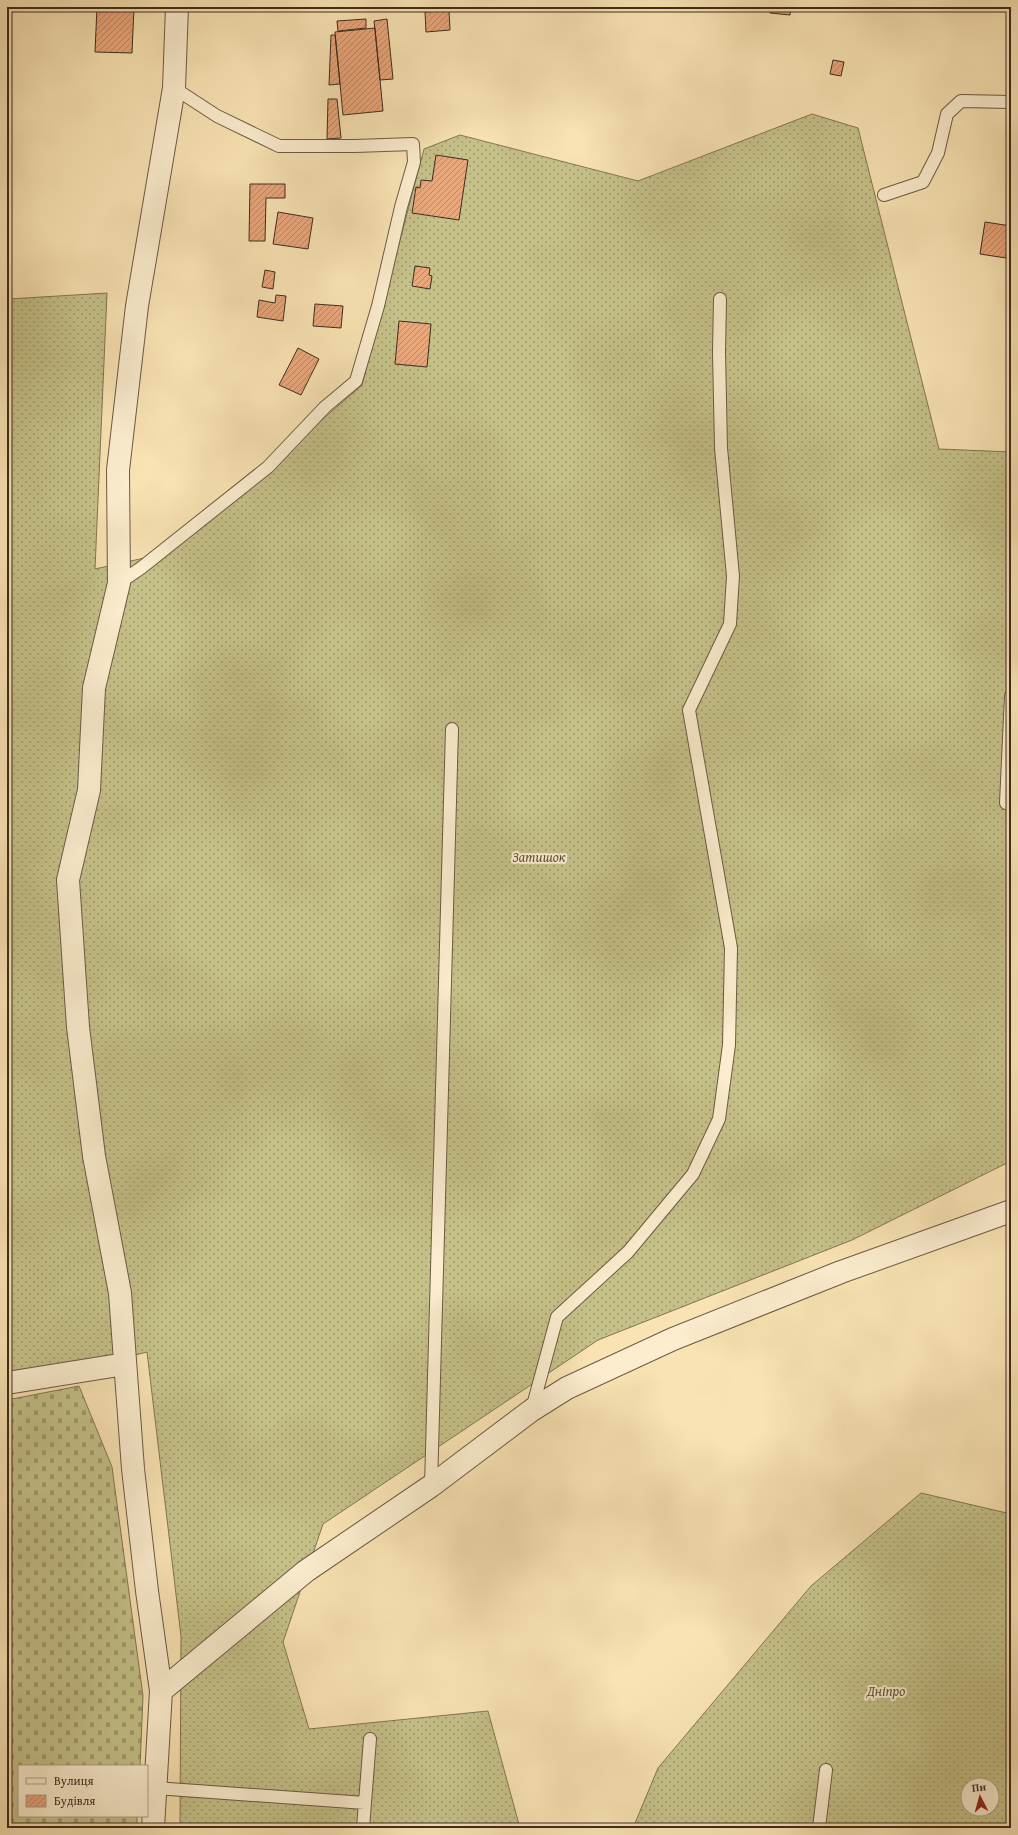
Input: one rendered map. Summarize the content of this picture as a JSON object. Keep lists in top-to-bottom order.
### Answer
{
  "parks": ["Затишок", "Дніпро"],
  "legend": ["Вулиця", "Будівля"],
  "north": "top"
}
